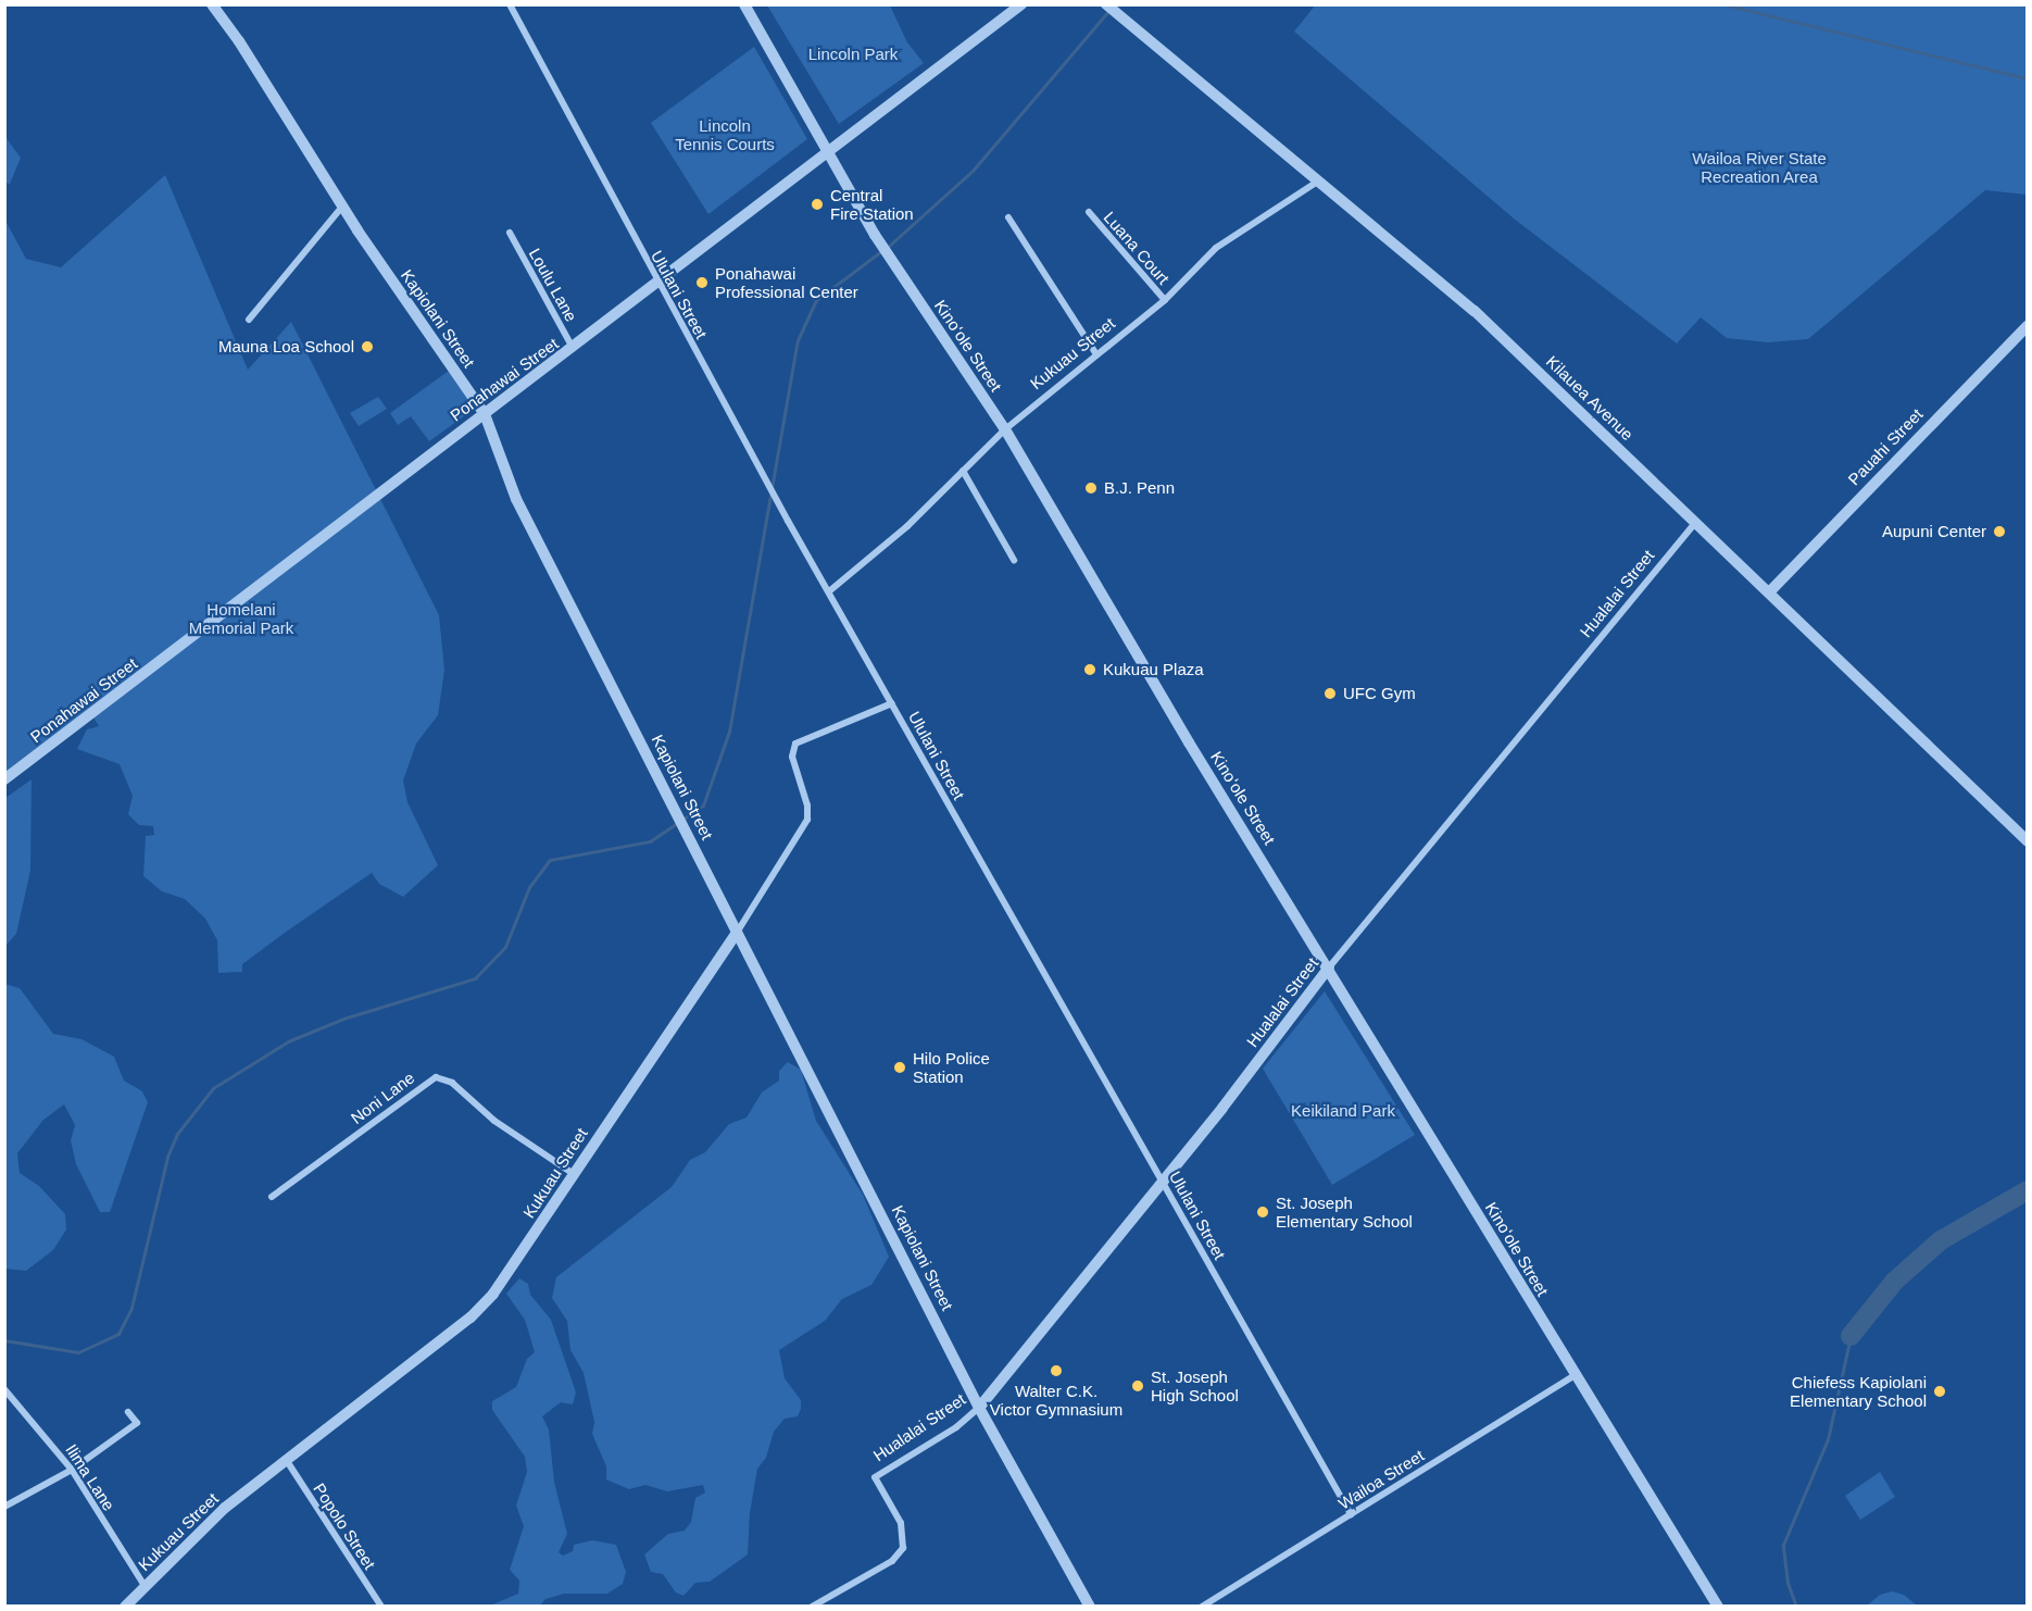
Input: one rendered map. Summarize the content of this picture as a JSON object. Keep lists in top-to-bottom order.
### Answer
{
  "streets": {
    "street": [
      "Luana Court",
      "Loulu Lane",
      "Ululani Street",
      "Kapiolani Street",
      "Kinoʻole Street",
      "Kukuau Street",
      "Ponahawai Street",
      "Kilauea Avenue",
      "Pauahi Street",
      "Hualalai Street",
      "Noni Lane",
      "Ilima Lane",
      "Wailoa Street",
      "Popolo Street"
    ]
  },
  "crossings": [
    ["Luana Court", "Kukuau Street"],
    ["Loulu Lane", "Ponahawai Street"],
    ["Ululani Street", "Kukuau Street"],
    ["Ululani Street", "Ponahawai Street"],
    ["Ululani Street", "Hualalai Street"],
    ["Ululani Street", "Wailoa Street"],
    ["Kapiolani Street", "Kukuau Street"],
    ["Kapiolani Street", "Ponahawai Street"],
    ["Kapiolani Street", "Hualalai Street"],
    ["Kinoʻole Street", "Kukuau Street"],
    ["Kinoʻole Street", "Ponahawai Street"],
    ["Kinoʻole Street", "Hualalai Street"],
    ["Kinoʻole Street", "Wailoa Street"],
    ["Kukuau Street", "Kilauea Avenue"],
    ["Kukuau Street", "Noni Lane"],
    ["Kukuau Street", "Ilima Lane"],
    ["Kukuau Street", "Popolo Street"],
    ["Kilauea Avenue", "Pauahi Street"],
    ["Kilauea Avenue", "Hualalai Street"]
  ],
  "parks": [
    "Lincoln Park",
    "Lincoln Tennis Courts",
    "Wailoa River State Recreation Area",
    "Homelani Memorial Park",
    "Keikiland Park"
  ],
  "places": [
    "Central Fire Station",
    "Ponahawai Professional Center",
    "Mauna Loa School",
    "B.J. Penn",
    "Aupuni Center",
    "Kukuau Plaza",
    "UFC Gym",
    "Hilo Police Station",
    "St. Joseph Elementary School",
    "Walter C.K. Victor Gymnasium",
    "St. Joseph High School",
    "Chiefess Kapiolani Elementary School"
  ]
}
